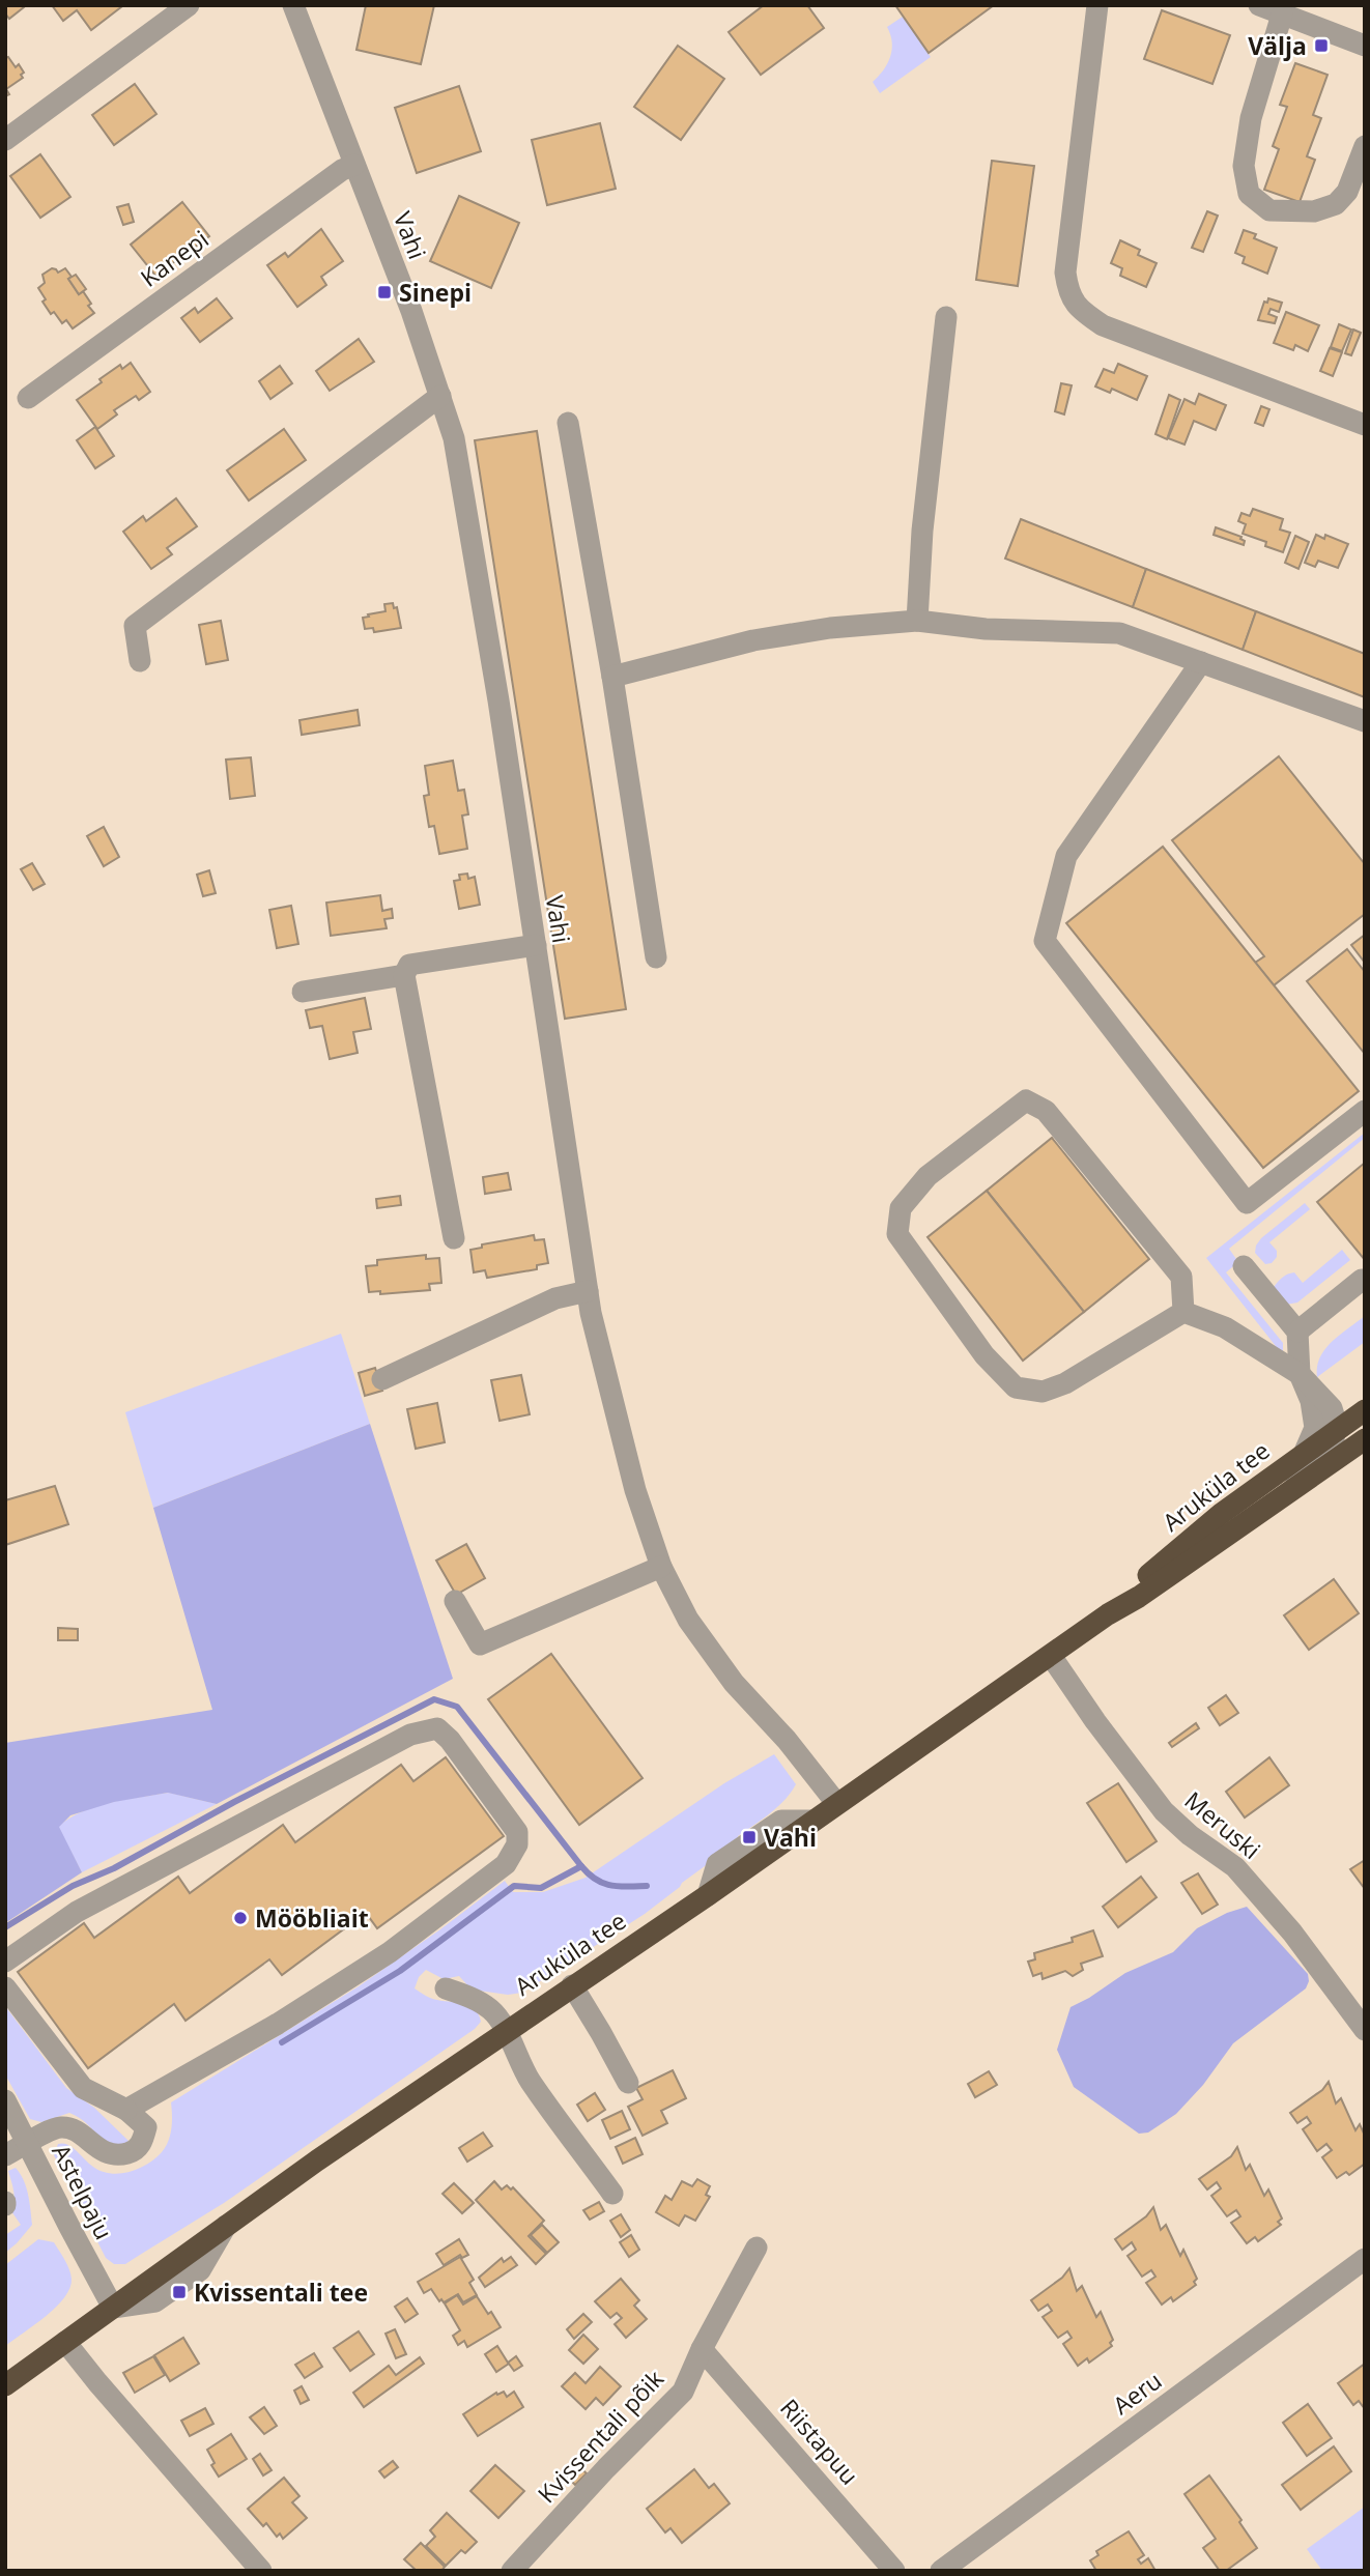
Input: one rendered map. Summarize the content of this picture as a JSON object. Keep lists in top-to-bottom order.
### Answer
{
  "streets": {
    "highway": ["Aruküla tee"],
    "street": [
      "Vahi",
      "Kanepi",
      "Meruski",
      "Astelpaju",
      "Aeru",
      "Kvissentali põik",
      "Riistapuu"
    ]
  },
  "crossings": [
    ["Vahi", "Kanepi"],
    ["Vahi", "Aruküla tee"],
    ["Aruküla tee", "Meruski"],
    ["Aruküla tee", "Astelpaju"],
    ["Kvissentali põik", "Riistapuu"]
  ],
  "places": {
    "transit": [
      "Välja",
      "Sinepi",
      "Vahi",
      "Kvissentali tee"
    ],
    "other": ["Mööbliait"]
  }
}
